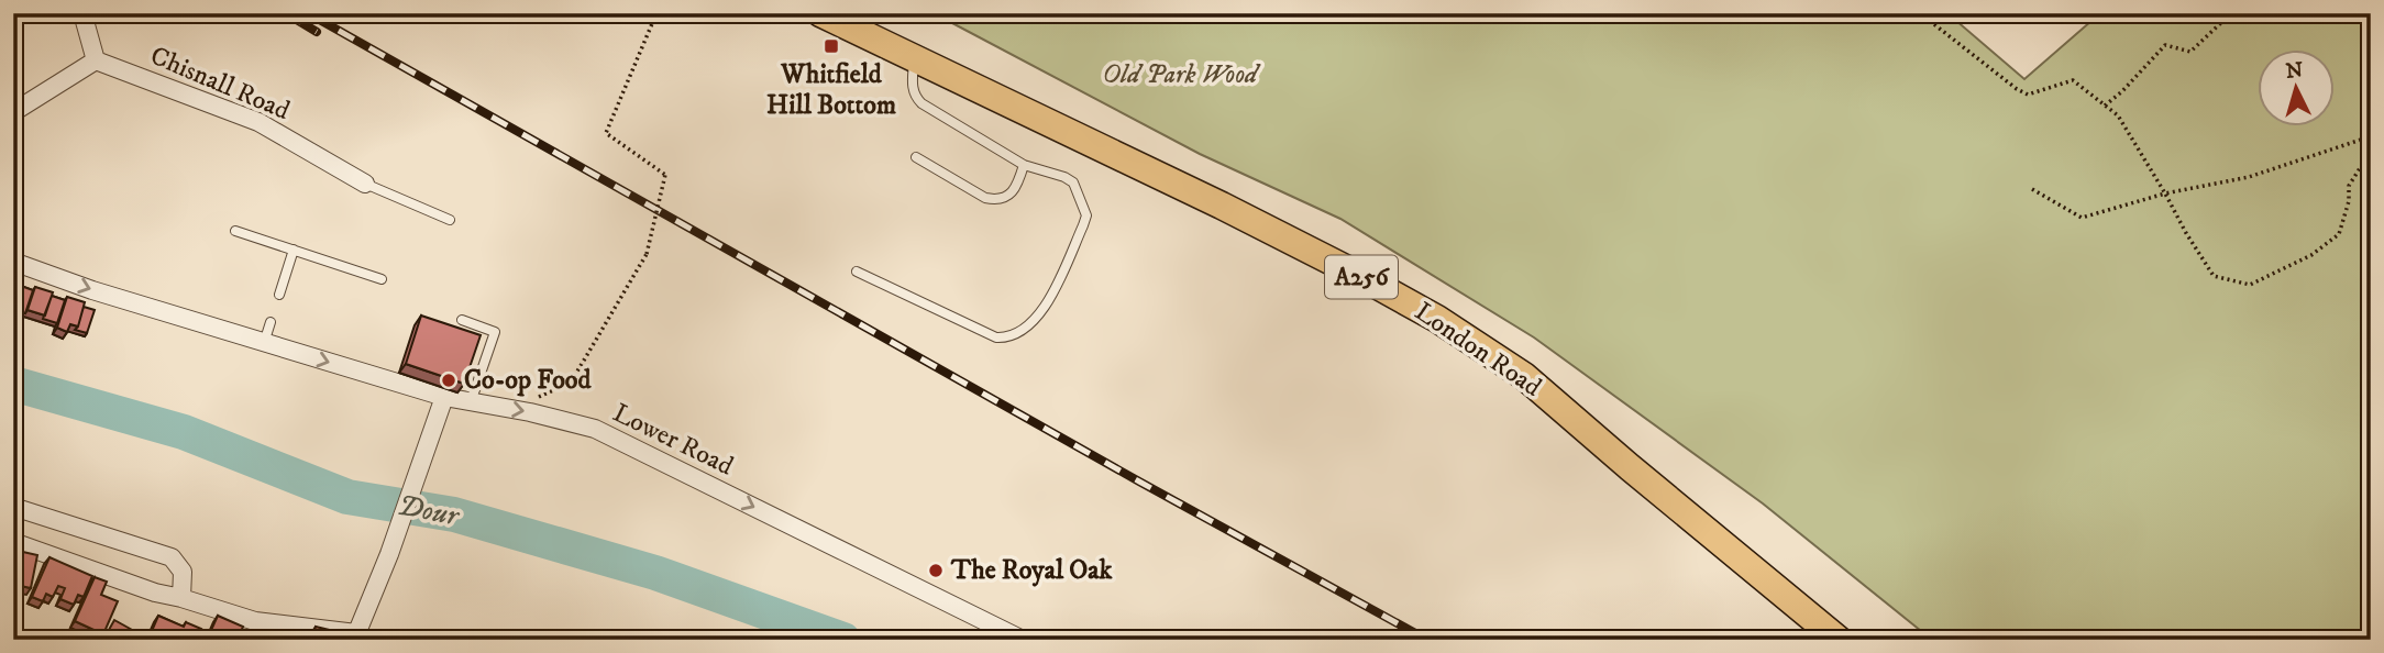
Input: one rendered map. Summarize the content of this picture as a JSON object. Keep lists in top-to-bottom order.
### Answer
{
  "streets": {
    "main road": ["A256", "London Road"],
    "street": ["Chisnall Road", "Lower Road"]
  },
  "one_way": ["Lower Road"],
  "water": ["Dour"],
  "parks": ["Old Park Wood"],
  "places": {
    "transit": ["Whitfield Hill Bottom"],
    "other": ["Co-op Food", "The Royal Oak"]
  },
  "north": "top"
}
